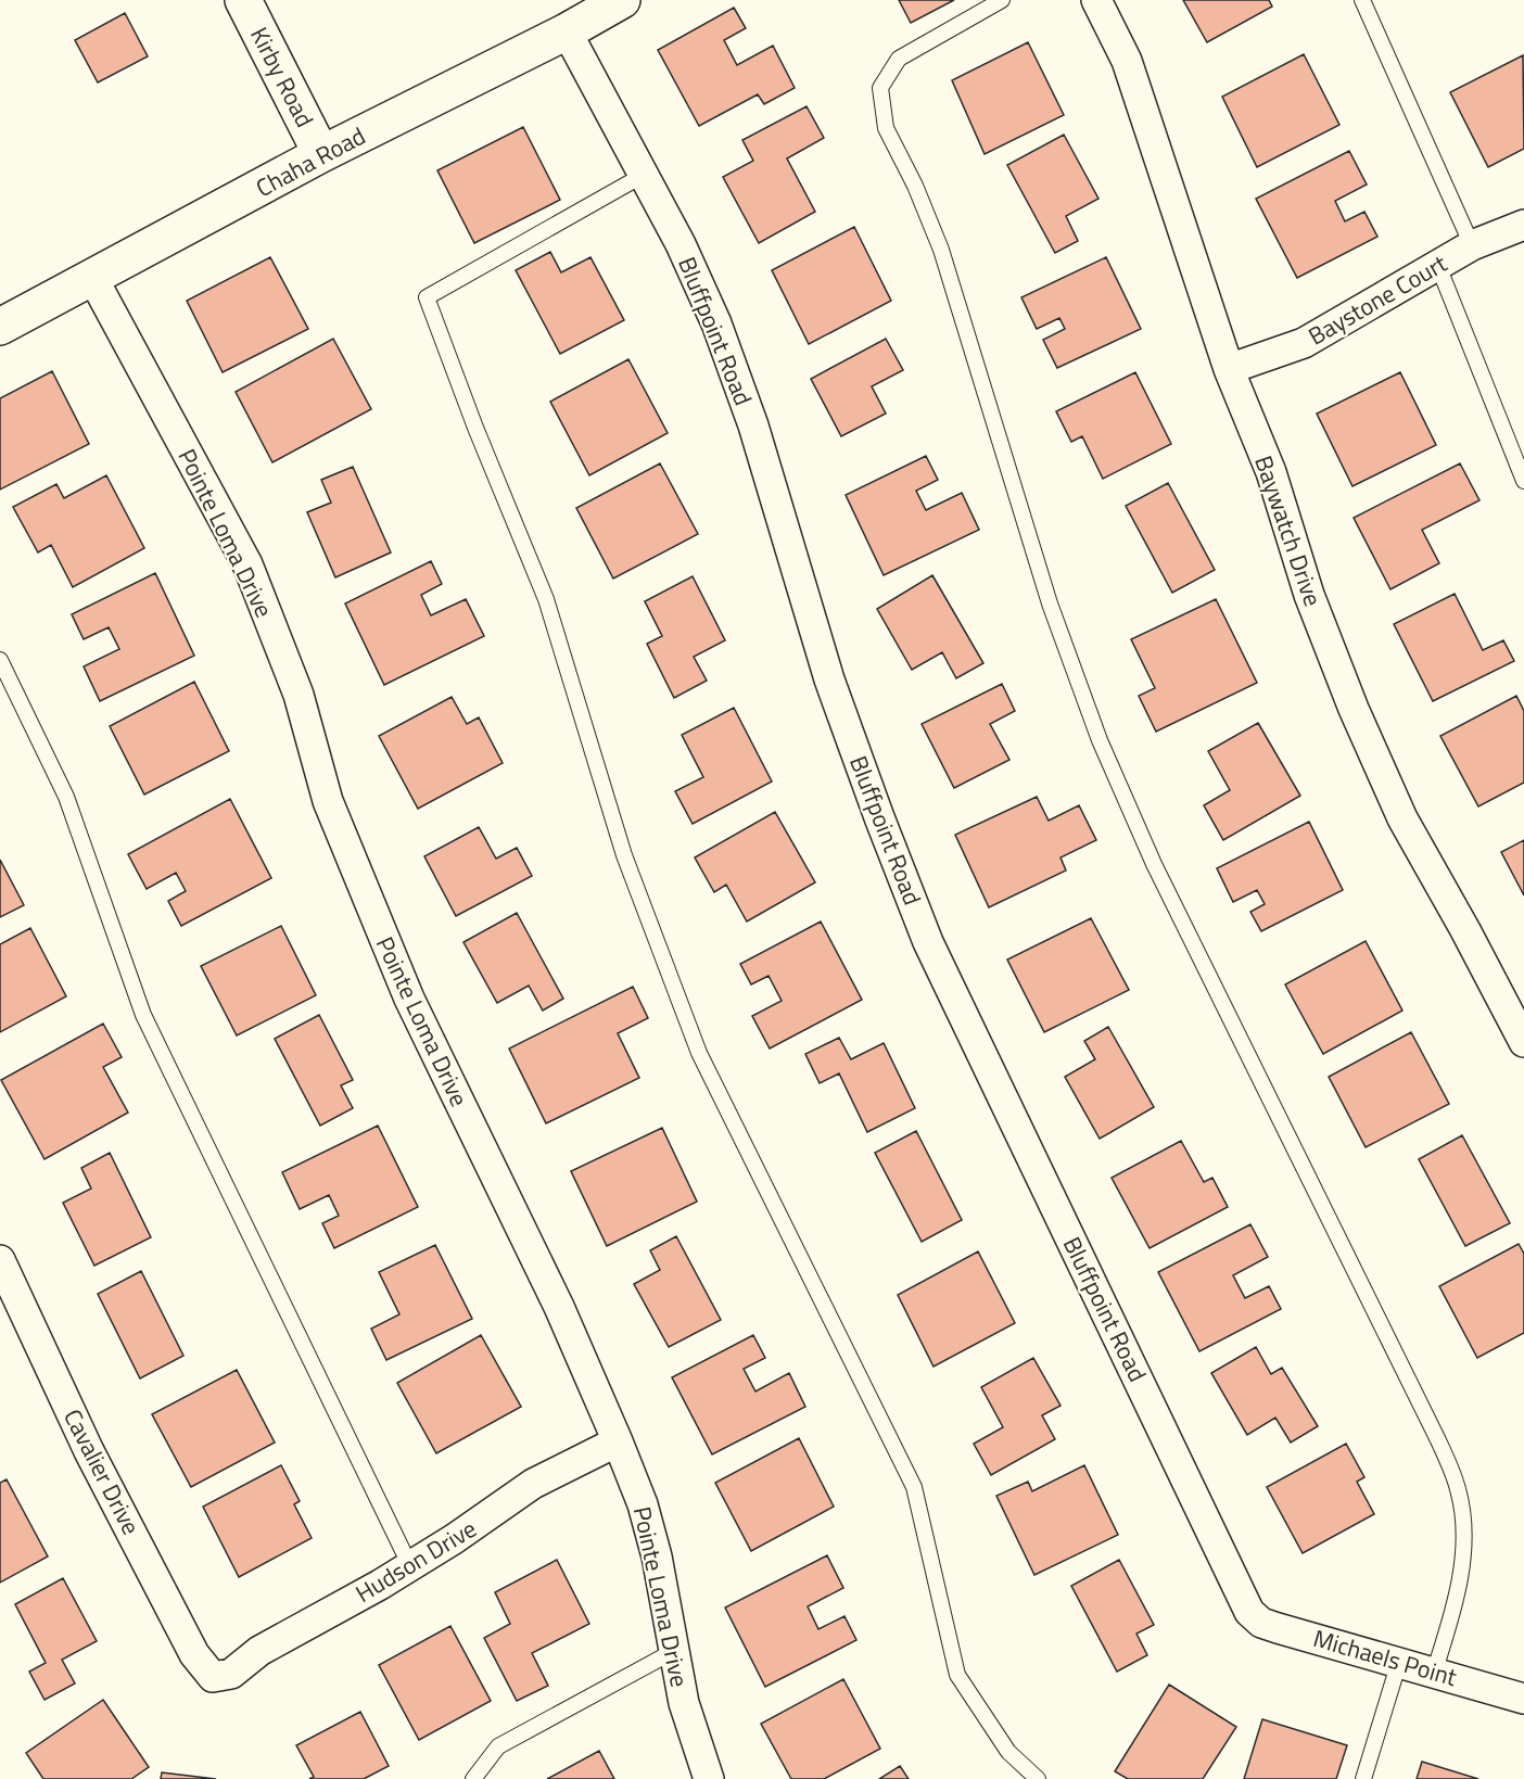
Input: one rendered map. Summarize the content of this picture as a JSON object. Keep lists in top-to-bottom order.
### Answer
{
  "streets": {
    "street": [
      "Kirby Road",
      "Chaha Road",
      "Baystone Court",
      "Bluffpoint Road",
      "Baywatch Drive",
      "Pointe Loma Drive",
      "Cavalier Drive",
      "Hudson Drive",
      "Michaels Point"
    ]
  },
  "crossings": [
    ["Kirby Road", "Chaha Road"],
    ["Chaha Road", "Bluffpoint Road"],
    ["Chaha Road", "Pointe Loma Drive"],
    ["Baystone Court", "Baywatch Drive"],
    ["Bluffpoint Road", "Michaels Point"],
    ["Pointe Loma Drive", "Hudson Drive"],
    ["Cavalier Drive", "Hudson Drive"]
  ]
}
